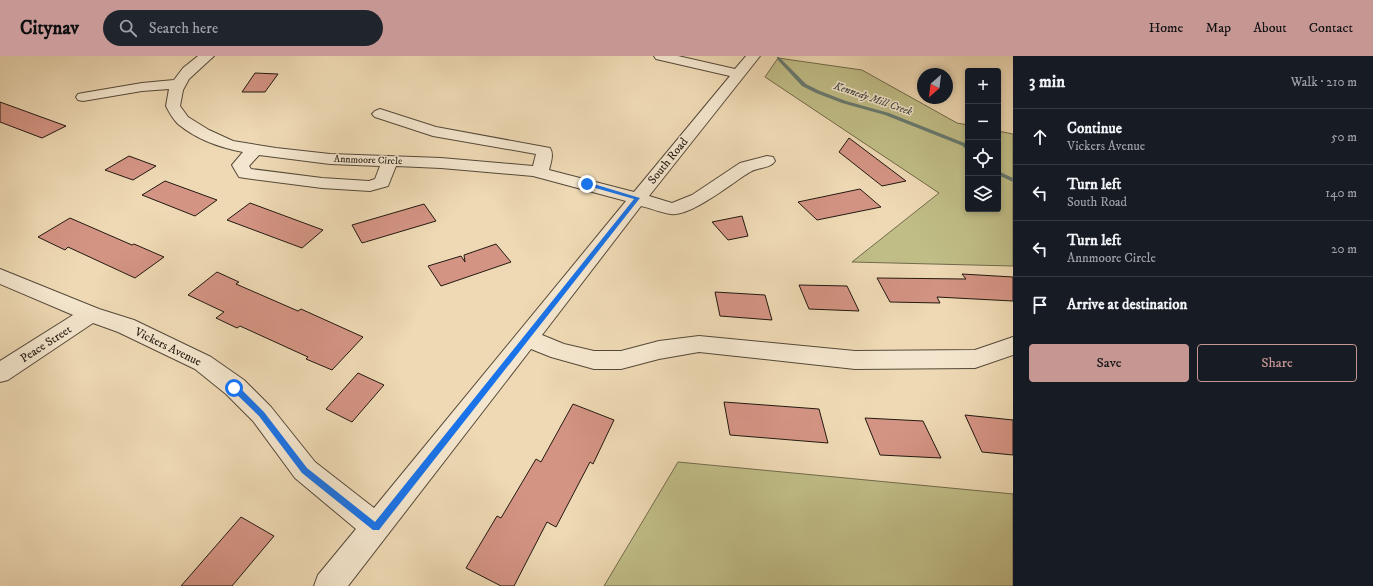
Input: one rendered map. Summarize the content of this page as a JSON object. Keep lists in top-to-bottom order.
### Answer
{
  "streets": {
    "street": [
      "Annmoore Circle",
      "South Road",
      "Peace Street",
      "Vickers Avenue"
    ]
  },
  "crossings": [
    ["Annmoore Circle", "South Road"],
    ["South Road", "Vickers Avenue"],
    ["Peace Street", "Vickers Avenue"]
  ],
  "water": ["Kennedy Mill Creek"],
  "north": "bottom left",
  "page": {
    "header": "Citynav",
    "search": "Search here",
    "nav": [
      "Home",
      "Map",
      "About",
      "Contact"
    ],
    "heading": ["3 min", "Walk · 210 m"],
    "map_buttons": ["+", "−"],
    "list": [
      ["Continue", "Vickers Avenue", "50 m"],
      ["Turn left", "South Road", "140 m"],
      ["Turn left", "Annmoore Circle", "20 m"],
      "Arrive at destination"
    ],
    "buttons": ["Save", "Share"]
  }
}
